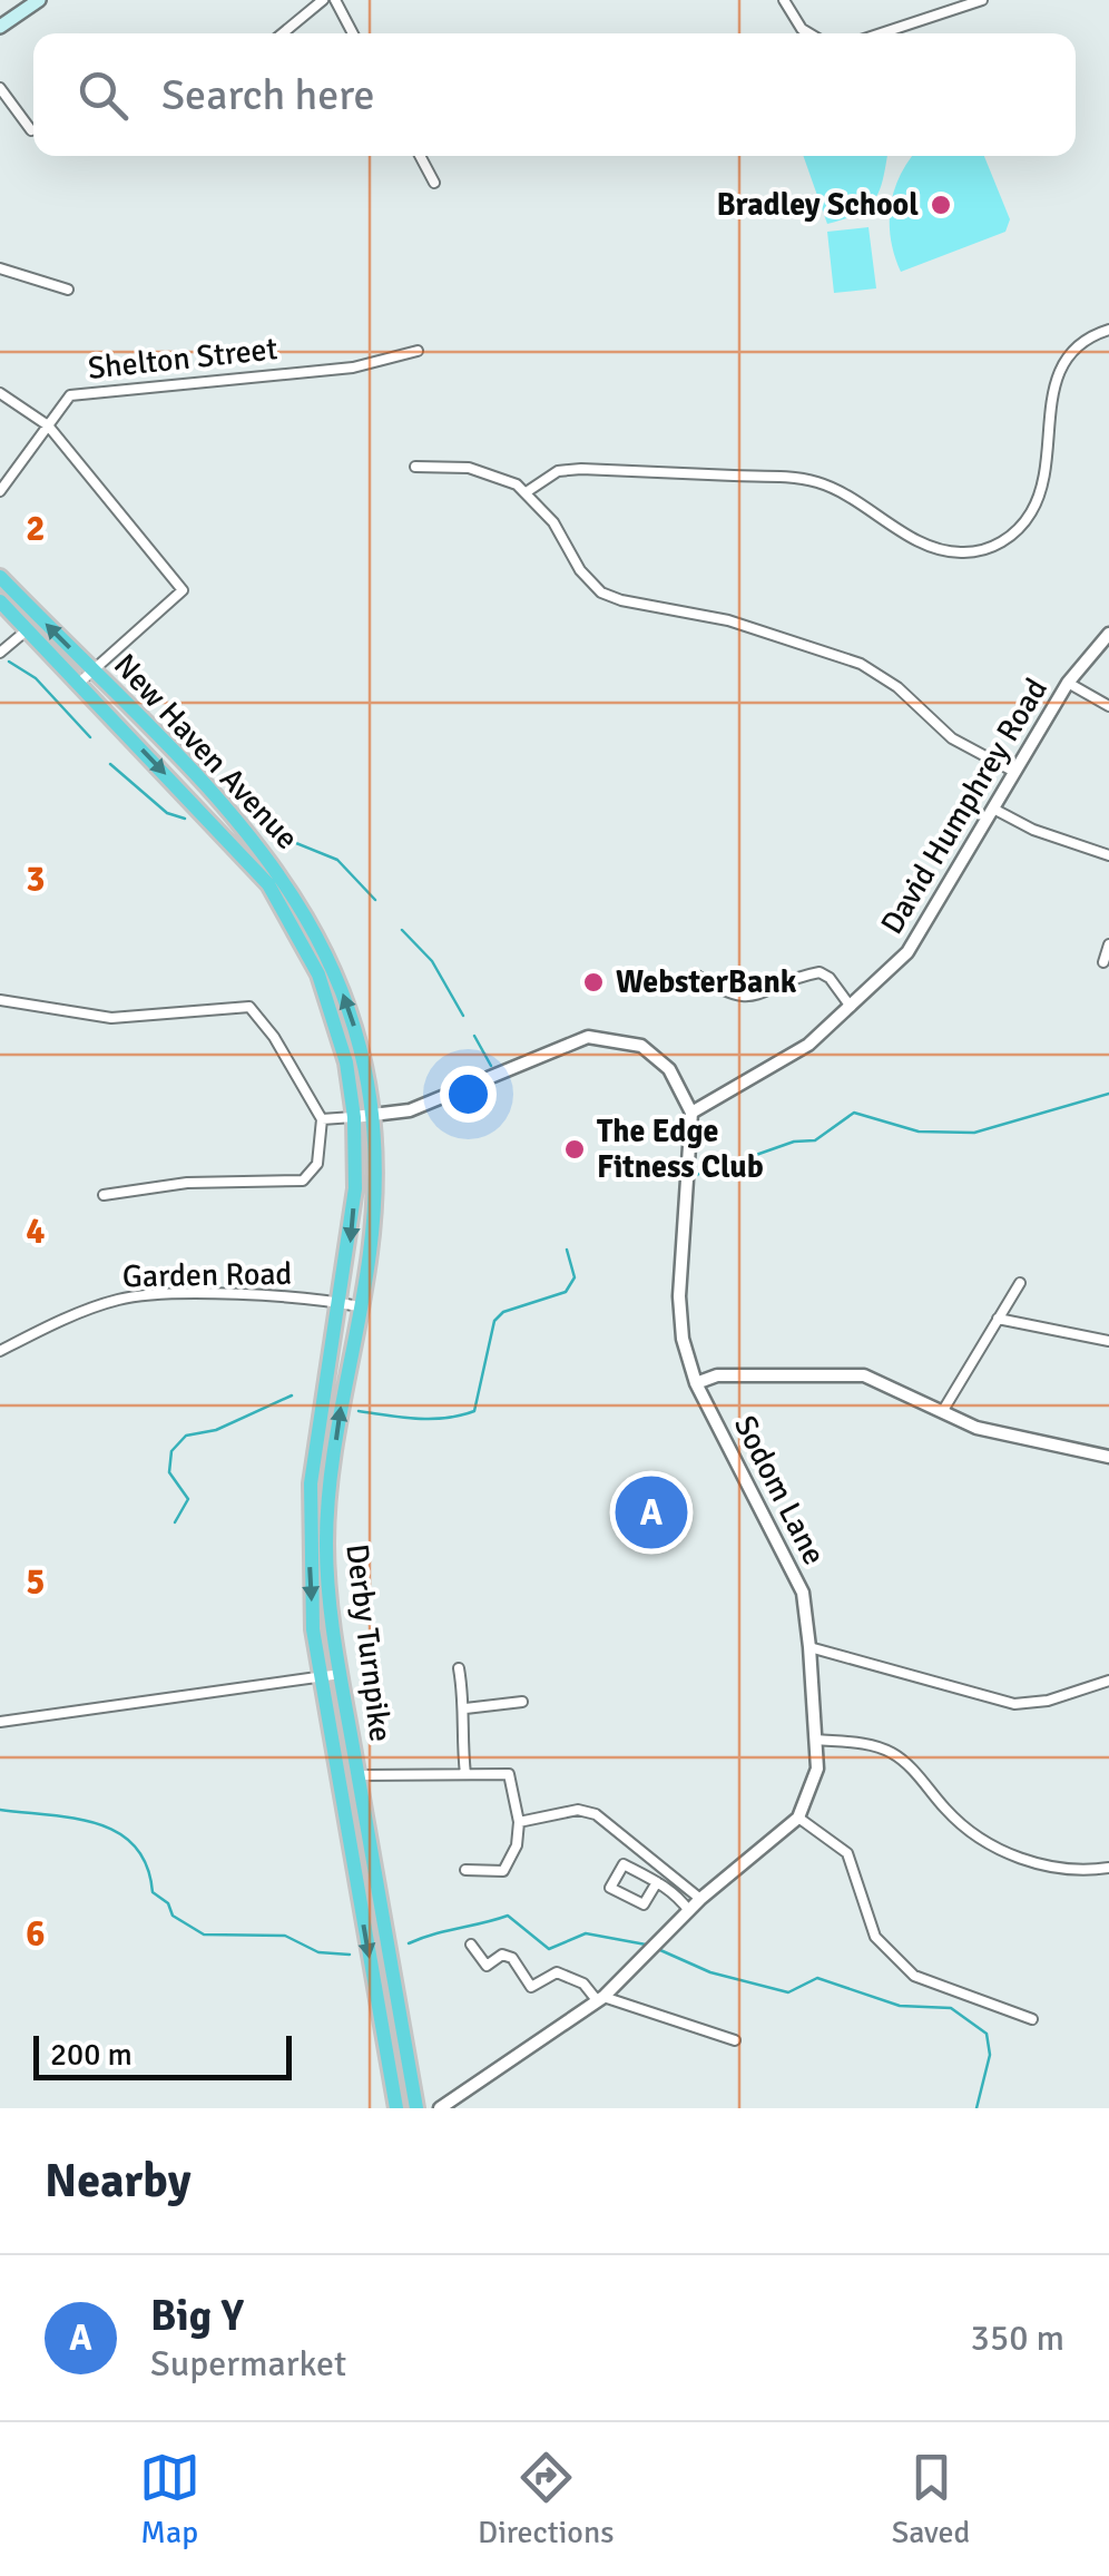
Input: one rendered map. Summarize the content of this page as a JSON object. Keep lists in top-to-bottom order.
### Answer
{
  "streets": {
    "highway": ["New Haven Avenue", "Derby Turnpike"],
    "street": [
      "Shelton Street",
      "David Humphrey Road",
      "Garden Road",
      "Sodom Lane"
    ]
  },
  "crossings": [
    ["New Haven Avenue", "Derby Turnpike"],
    ["David Humphrey Road", "Sodom Lane"],
    ["Garden Road", "Derby Turnpike"]
  ],
  "places": ["Bradley School", "WebsterBank", "The Edge Fitness Club"],
  "scale_bar": "200 m",
  "page": {
    "search": "Search here",
    "pins": "A",
    "scale": "200 m",
    "heading": "Nearby",
    "list": [
      {
        "mark": "A",
        "name": "Big Y",
        "note": "Supermarket",
        "value": "350 m"
      }
    ],
    "nav": ["Map", "Directions", "Saved"]
  },
  "grid": {
    "rows": [
      "2",
      "3",
      "4",
      "5",
      "6"
    ]
  }
}
